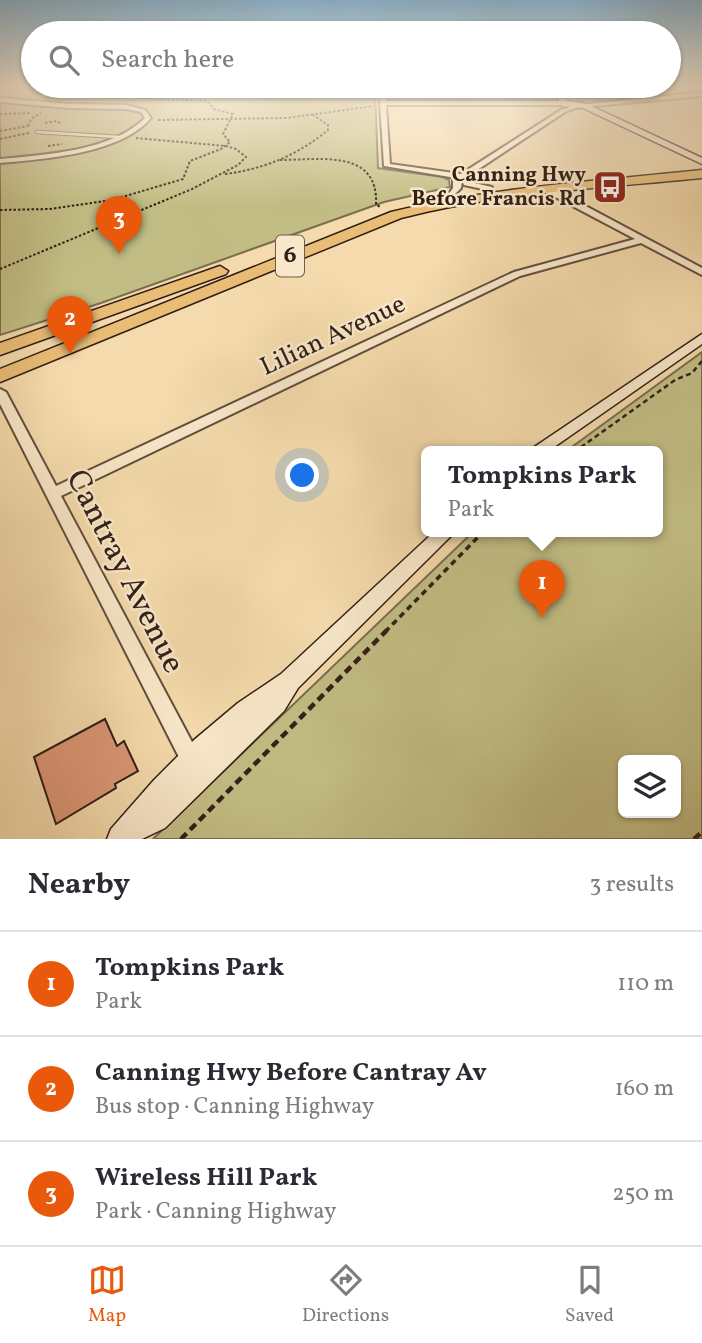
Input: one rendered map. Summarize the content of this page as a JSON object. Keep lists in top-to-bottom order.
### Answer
{
  "streets": {
    "highway": ["6"],
    "street": ["Lilian Avenue", "Cantray Avenue"]
  },
  "crossings": [
    ["Lilian Avenue", "Cantray Avenue"]
  ],
  "places": {
    "bus stop": ["Canning Hwy Before Francis Rd"]
  },
  "page": {
    "search": "Search here",
    "pins": ["3", "2", "1"],
    "popup": ["Tompkins Park", "Park"],
    "heading": ["Nearby", "3 results"],
    "list": [
      {
        "mark": "1",
        "name": "Tompkins Park",
        "note": "Park",
        "value": "110 m"
      },
      {
        "mark": "2",
        "name": "Canning Hwy Before Cantray Av",
        "note": "Bus stop · Canning Highway",
        "value": "160 m"
      },
      {
        "mark": "3",
        "name": "Wireless Hill Park",
        "note": "Park · Canning Highway",
        "value": "250 m"
      }
    ],
    "nav": ["Map", "Directions", "Saved"]
  }
}
